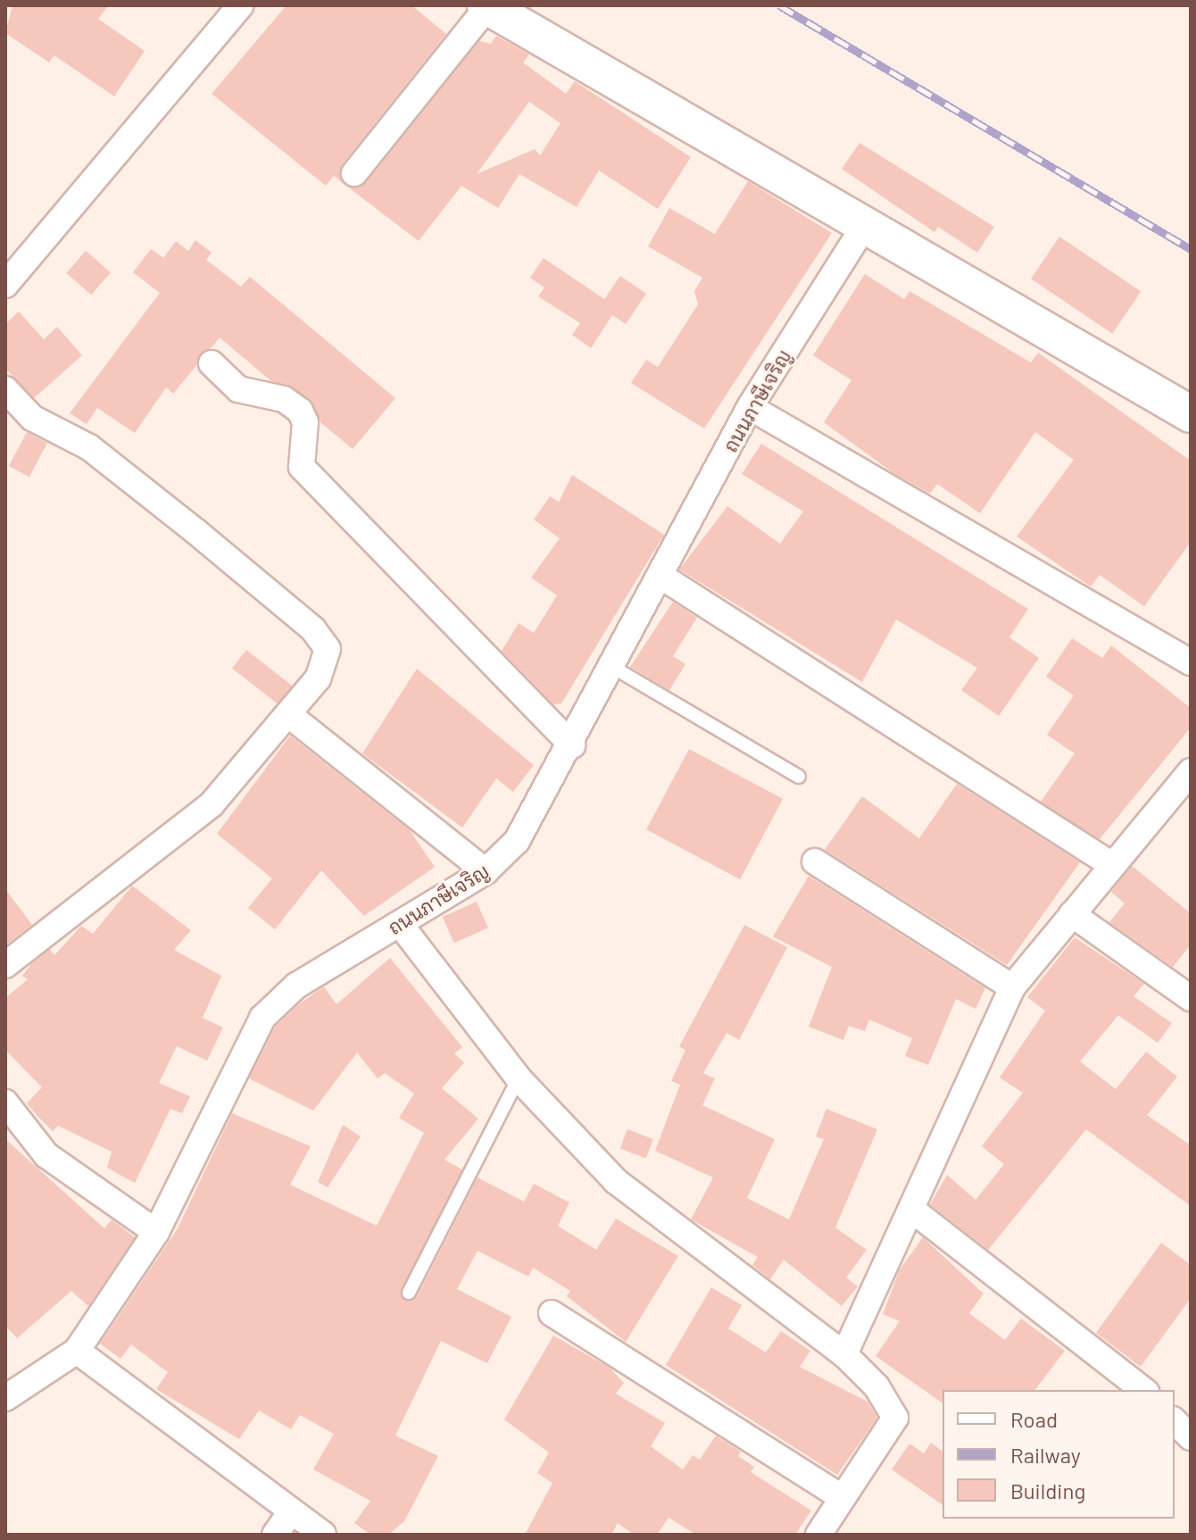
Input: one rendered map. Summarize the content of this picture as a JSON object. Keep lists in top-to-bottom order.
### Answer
{
  "streets": {
    "street": ["ถนนภาษีเจริญ"]
  },
  "legend": ["Road", "Railway", "Building"]
}
